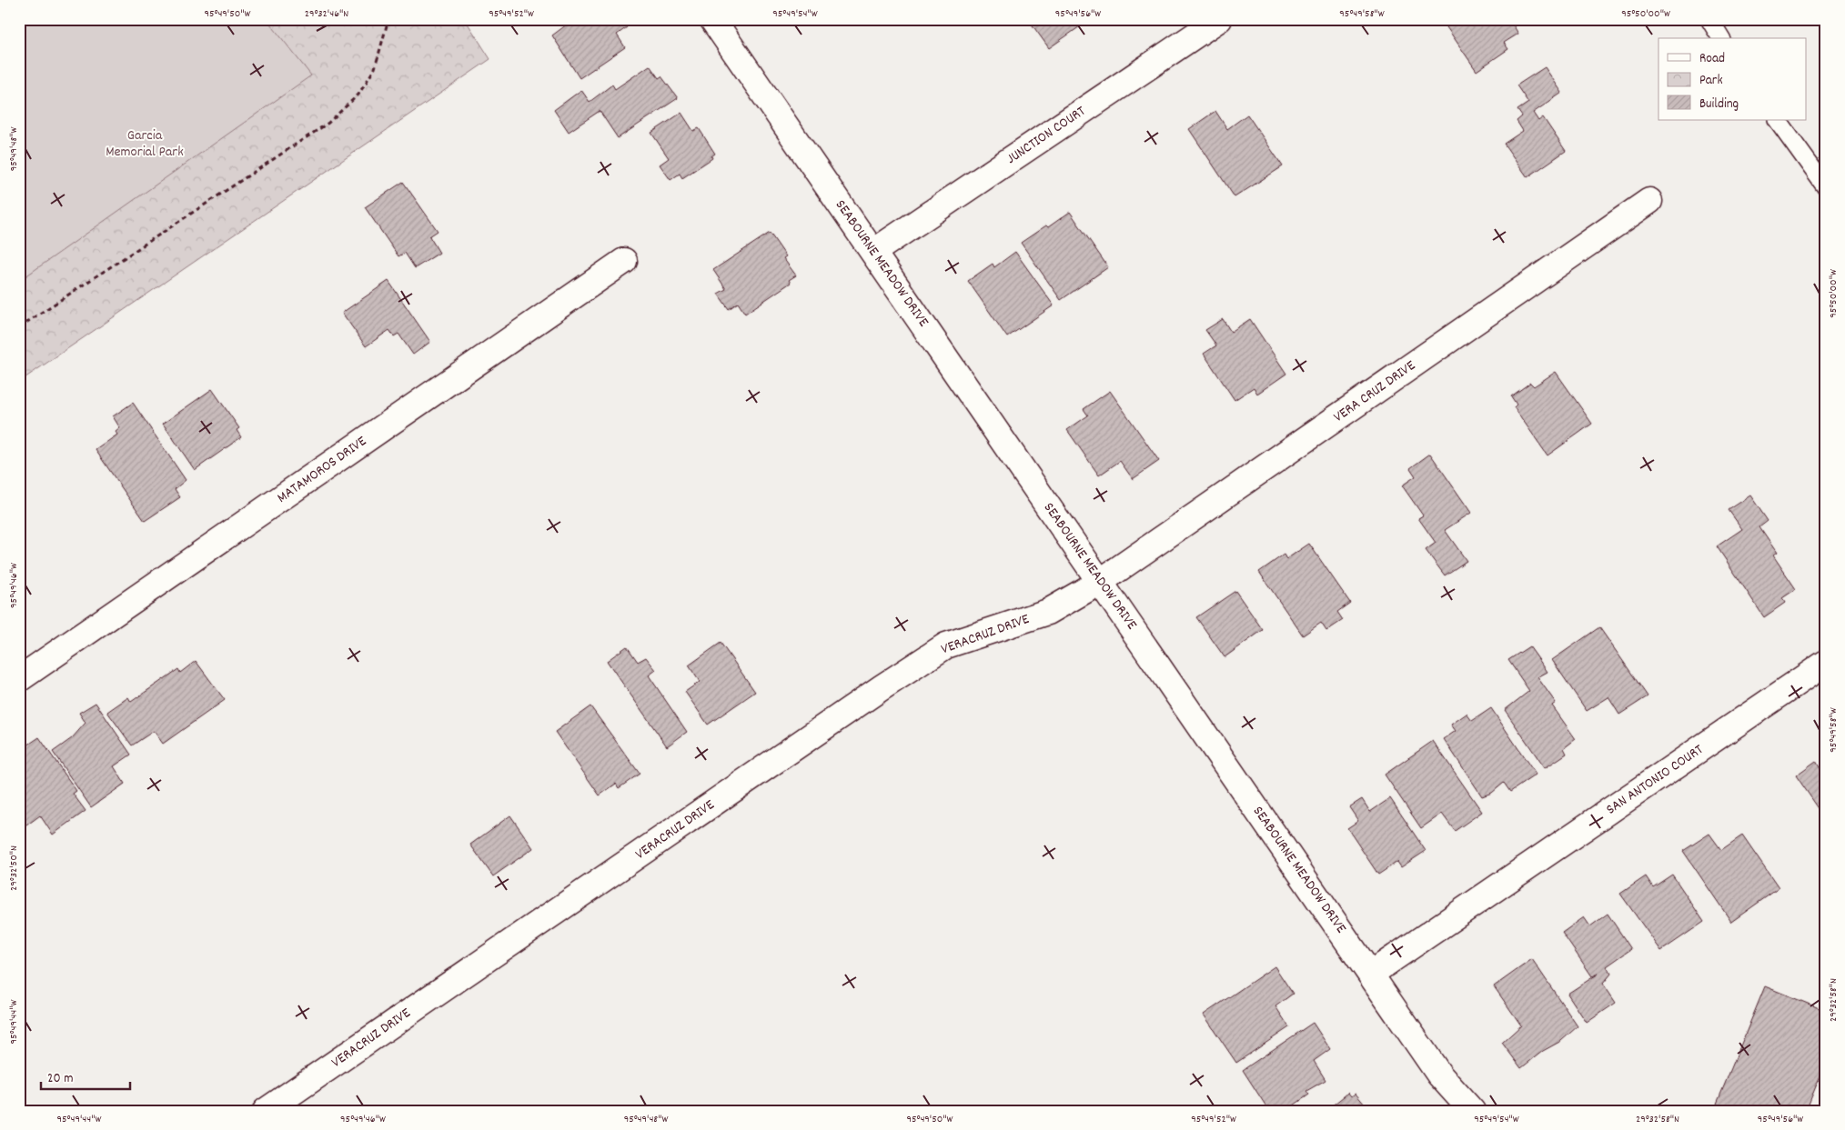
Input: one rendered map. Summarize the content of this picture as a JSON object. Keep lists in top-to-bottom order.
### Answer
{
  "streets": {
    "street": [
      "JUNCTION COURT",
      "SEABOURNE MEADOW DRIVE",
      "VERA CRUZ DRIVE",
      "MATAMOROS DRIVE",
      "VERACRUZ DRIVE",
      "SAN ANTONIO COURT"
    ]
  },
  "crossings": [
    ["JUNCTION COURT", "SEABOURNE MEADOW DRIVE"],
    ["SEABOURNE MEADOW DRIVE", "VERA CRUZ DRIVE"],
    ["SEABOURNE MEADOW DRIVE", "VERACRUZ DRIVE"],
    ["SEABOURNE MEADOW DRIVE", "SAN ANTONIO COURT"],
    ["VERA CRUZ DRIVE", "VERACRUZ DRIVE"]
  ],
  "parks": ["Garcia Memorial Park"],
  "legend": ["Road", "Park", "Building"],
  "scale_bar": "20 m",
  "coordinates": [
    "95°49'50\"W",
    "29°32'46\"N",
    "95°49'52\"W",
    "95°49'54\"W",
    "95°49'56\"W",
    "95°49'58\"W",
    "95°50'00\"W",
    "95°49'48\"W",
    "95°49'46\"W",
    "29°32'50\"N",
    "29°32'58\"N",
    "95°49'44\"W"
  ]
}
